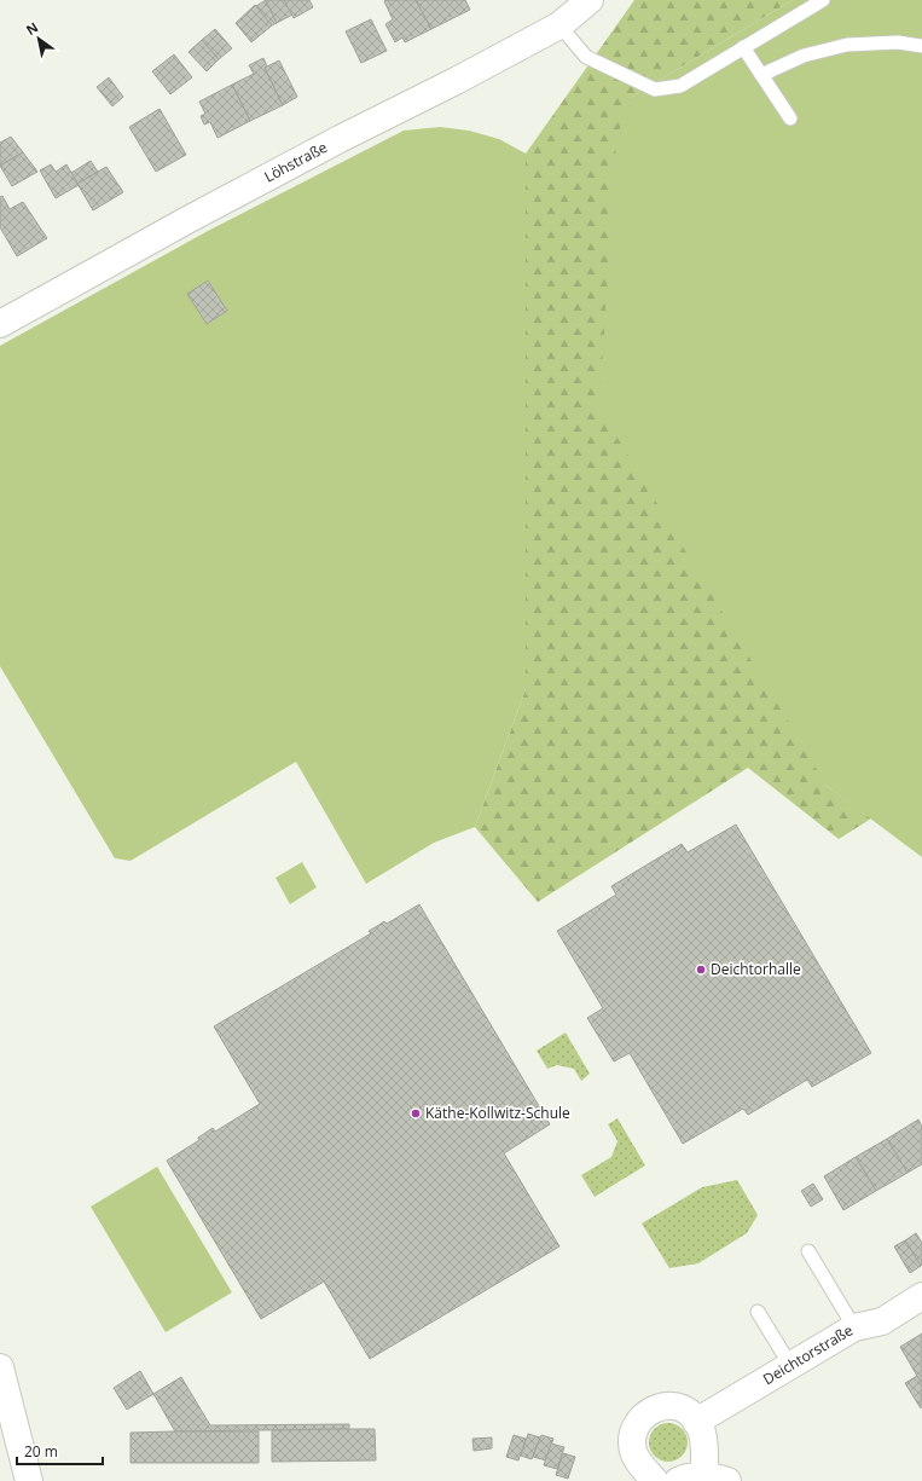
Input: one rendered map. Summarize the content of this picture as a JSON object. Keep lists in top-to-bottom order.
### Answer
{
  "streets": {
    "street": ["Löhstraße", "Deichtorstraße"]
  },
  "places": ["Deichtorhalle", "Käthe-Kollwitz-Schule"],
  "scale_bar": "20 m",
  "north": "top left"
}
